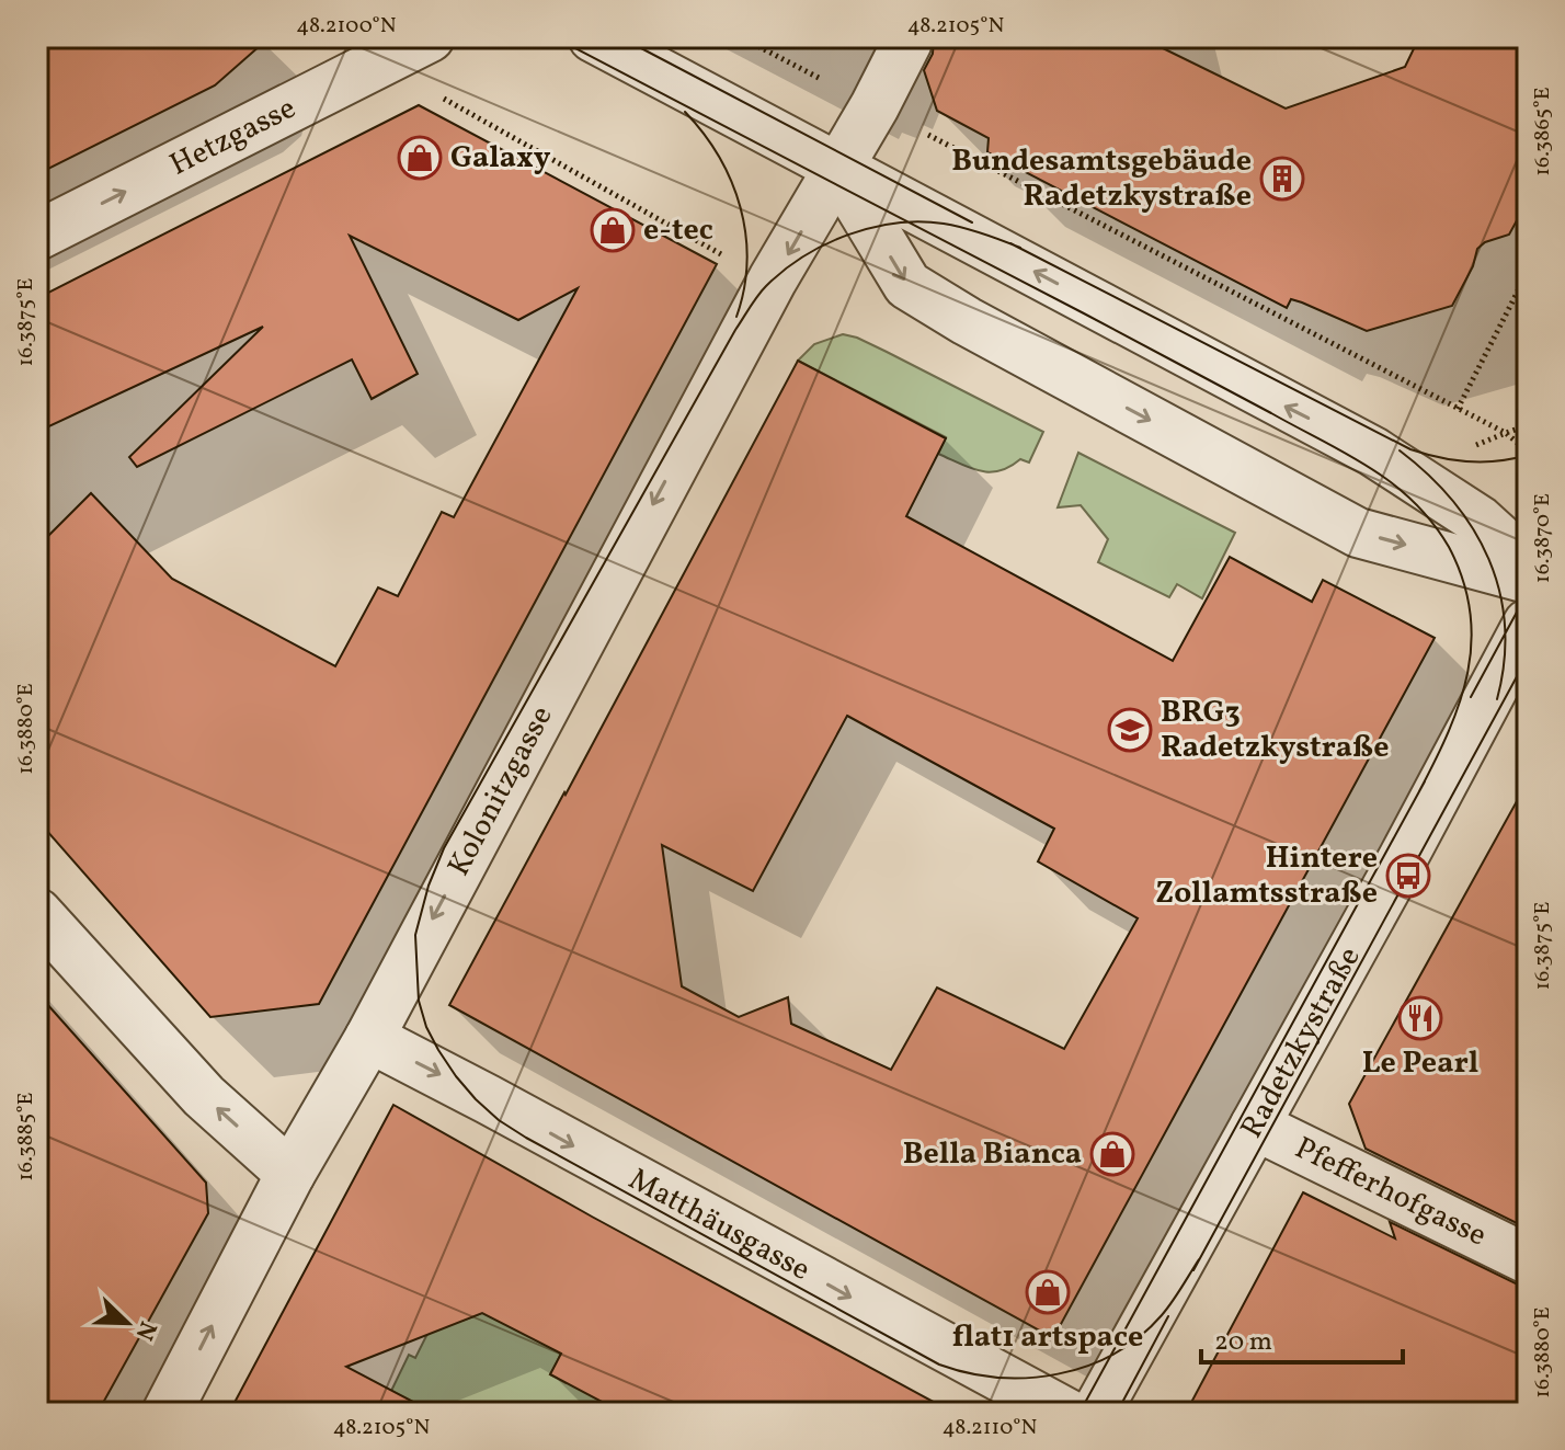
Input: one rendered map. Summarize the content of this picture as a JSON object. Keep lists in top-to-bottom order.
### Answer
{
  "streets": {
    "street": [
      "Hetzgasse",
      "Kolonitzgasse",
      "Radetzkystraße",
      "Pfefferhofgasse",
      "Matthäusgasse"
    ]
  },
  "crossings": [
    ["Kolonitzgasse", "Matthäusgasse"],
    ["Radetzkystraße", "Pfefferhofgasse"]
  ],
  "one_way": ["Hetzgasse", "Matthäusgasse"],
  "places": {
    "shop": [
      "Galaxy",
      "e-tec",
      "Bella Bianca",
      "flat1 artspace"
    ],
    "building": ["Bundesamtsgebäude Radetzkystraße"],
    "school or university": ["BRG3 Radetzkystraße"],
    "bus stop": ["Hintere Zollamtsstraße"],
    "restaurant": ["Le Pearl"]
  },
  "scale_bar": "20 m",
  "north": "bottom right",
  "coordinates": [
    "48.2100°N",
    "48.2105°N",
    "16.3865°E",
    "16.3875°E",
    "16.3870°E",
    "16.3880°E",
    "16.3885°E",
    "48.2110°N"
  ]
}
